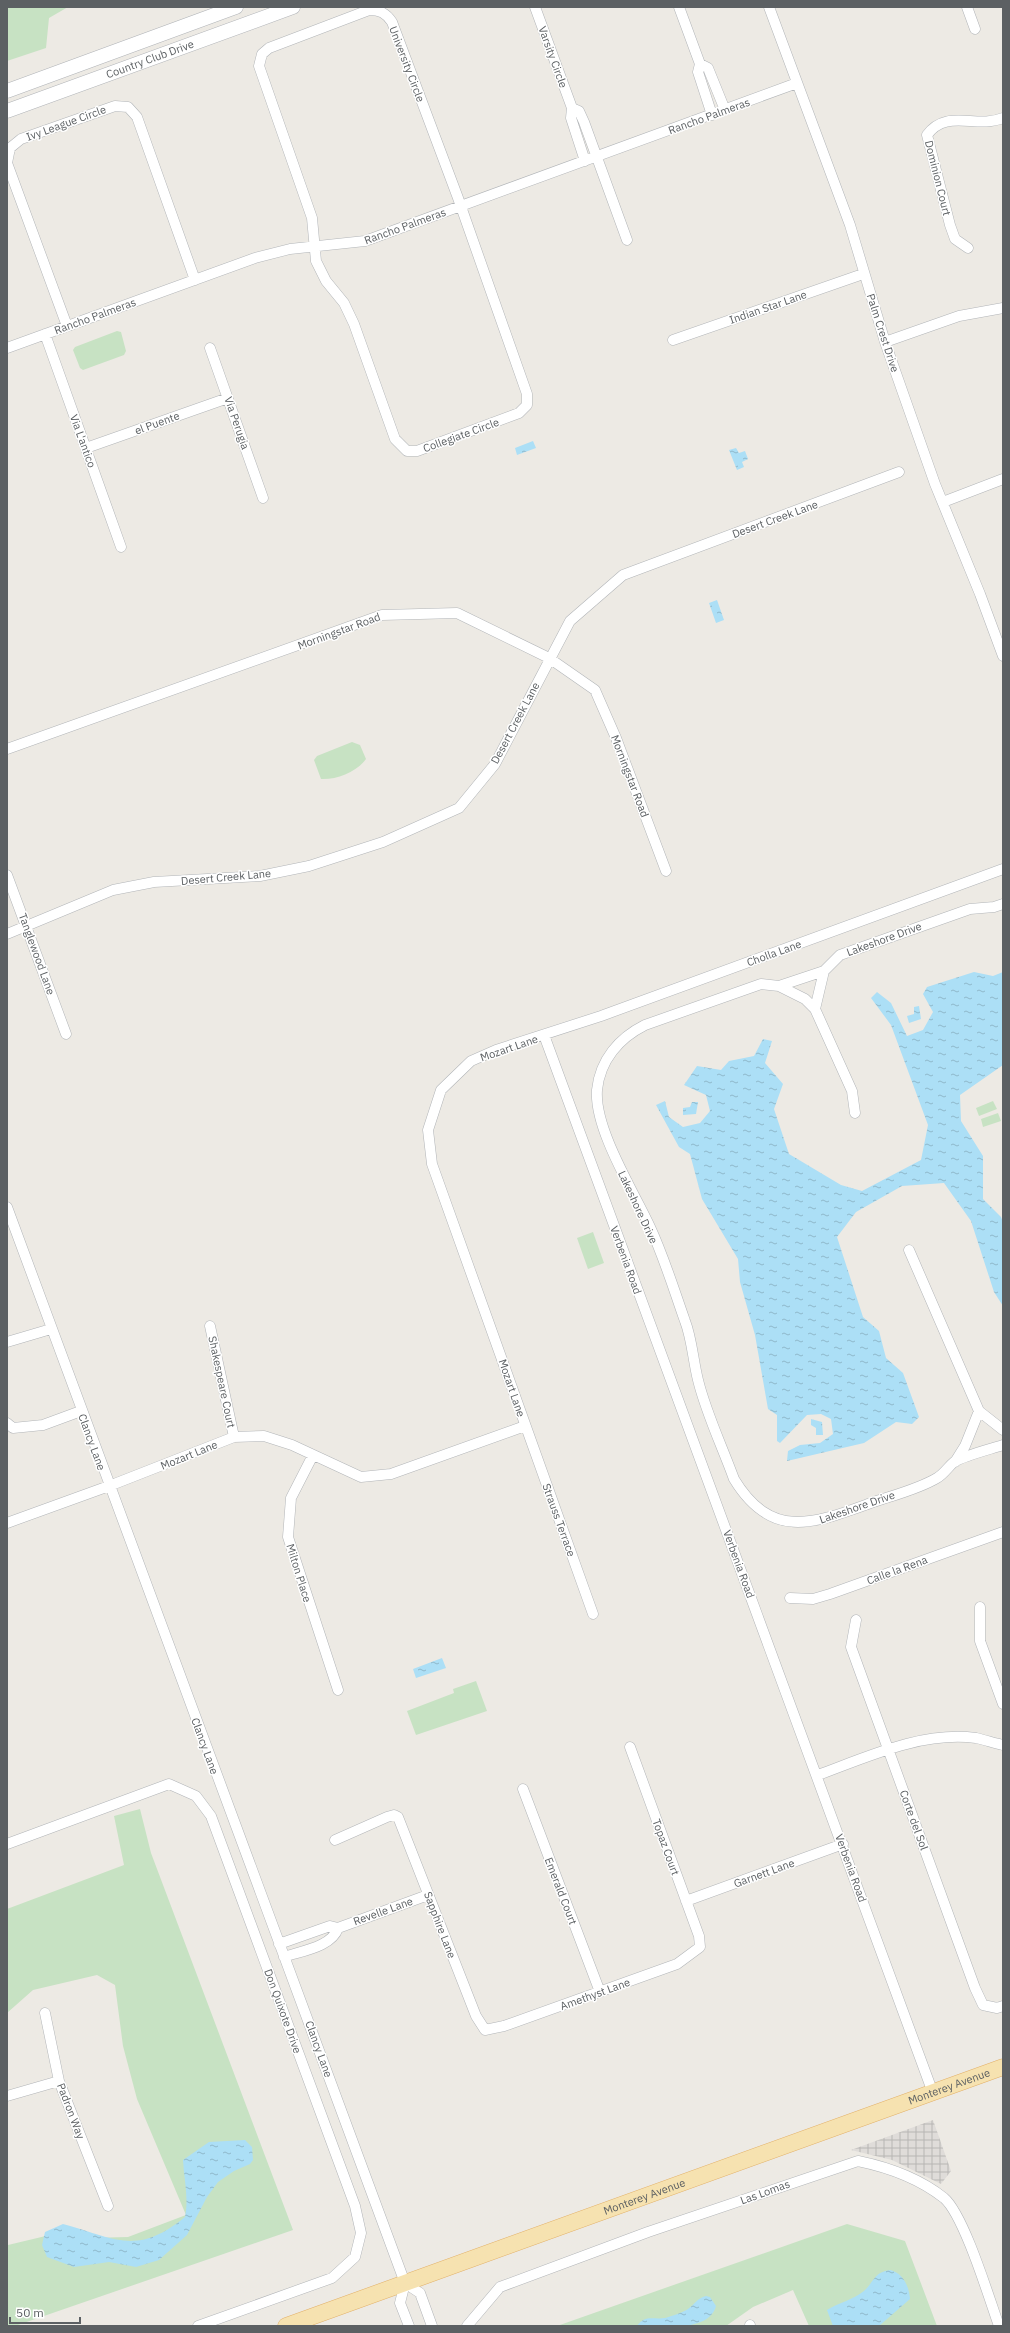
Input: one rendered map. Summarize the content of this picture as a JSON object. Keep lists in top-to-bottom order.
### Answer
{
  "streets": {
    "main road": ["Country Club Drive", "Monterey Avenue"],
    "street": [
      "Varsity Circle",
      "University Circle",
      "Rancho Palmeras",
      "Ivy League Circle",
      "Dominion Court",
      "Indian Star Lane",
      "Palm Crest Drive",
      "el Puente",
      "Via Perugia",
      "Collegiate Circle",
      "Via L'antico",
      "Desert Creek Lane",
      "Morningstar Road",
      "Lakeshore Drive",
      "Cholla Lane",
      "Tanglewood Lane",
      "Mozart Lane",
      "Verbenia Road",
      "Shakespeare Court",
      "Clancy Lane",
      "Strauss Terrace",
      "Calle la Rena",
      "Milton Place",
      "Corte del Sol",
      "Topaz Court",
      "Garnett Lane",
      "Emerald Court",
      "Revelle Lane",
      "Sapphire Lane",
      "Amethyst Lane",
      "Don Quixote Drive",
      "Padron Way",
      "Las Lomas"
    ]
  },
  "crossings": [
    ["Varsity Circle", "Rancho Palmeras"],
    ["University Circle", "Rancho Palmeras"],
    ["University Circle", "Collegiate Circle"],
    ["Rancho Palmeras", "Ivy League Circle"],
    ["Rancho Palmeras", "Palm Crest Drive"],
    ["Rancho Palmeras", "Collegiate Circle"],
    ["Rancho Palmeras", "Via L'antico"],
    ["Indian Star Lane", "Palm Crest Drive"],
    ["el Puente", "Via Perugia"],
    ["el Puente", "Via L'antico"],
    ["Desert Creek Lane", "Morningstar Road"],
    ["Desert Creek Lane", "Tanglewood Lane"],
    ["Cholla Lane", "Mozart Lane"],
    ["Cholla Lane", "Verbenia Road"],
    ["Mozart Lane", "Verbenia Road"],
    ["Mozart Lane", "Shakespeare Court"],
    ["Mozart Lane", "Clancy Lane"],
    ["Mozart Lane", "Strauss Terrace"],
    ["Mozart Lane", "Milton Place"],
    ["Verbenia Road", "Garnett Lane"],
    ["Verbenia Road", "Monterey Avenue"],
    ["Clancy Lane", "Revelle Lane"],
    ["Clancy Lane", "Monterey Avenue"],
    ["Topaz Court", "Garnett Lane"],
    ["Topaz Court", "Amethyst Lane"],
    ["Emerald Court", "Amethyst Lane"],
    ["Revelle Lane", "Sapphire Lane"],
    ["Sapphire Lane", "Amethyst Lane"]
  ],
  "scale_bar": "50 m"
}
